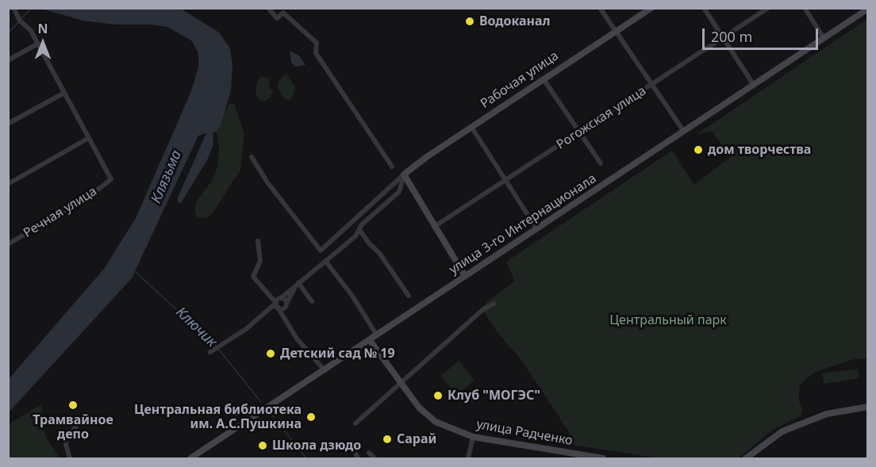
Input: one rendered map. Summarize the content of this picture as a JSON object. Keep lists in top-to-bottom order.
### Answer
{
  "streets": {
    "main road": ["Рабочая улица", "улица 3-го Интернационала", "улица Радченко"],
    "street": ["Рогожская улица", "Речная улица"]
  },
  "crossings": [
    ["улица 3-го Интернационала", "улица Радченко"]
  ],
  "water": ["Клязьма", "Ключик"],
  "parks": ["Центральный парк"],
  "places": [
    "Водоканал",
    "дом творчества",
    "Детский сад № 19",
    "Клуб \"МОГЭС\"",
    "Трамвайное депо",
    "Центральная библиотека им. А.С.Пушкина",
    "Сарай",
    "Школа дзюдо"
  ],
  "scale_bar": "200 m",
  "north": "top"
}
